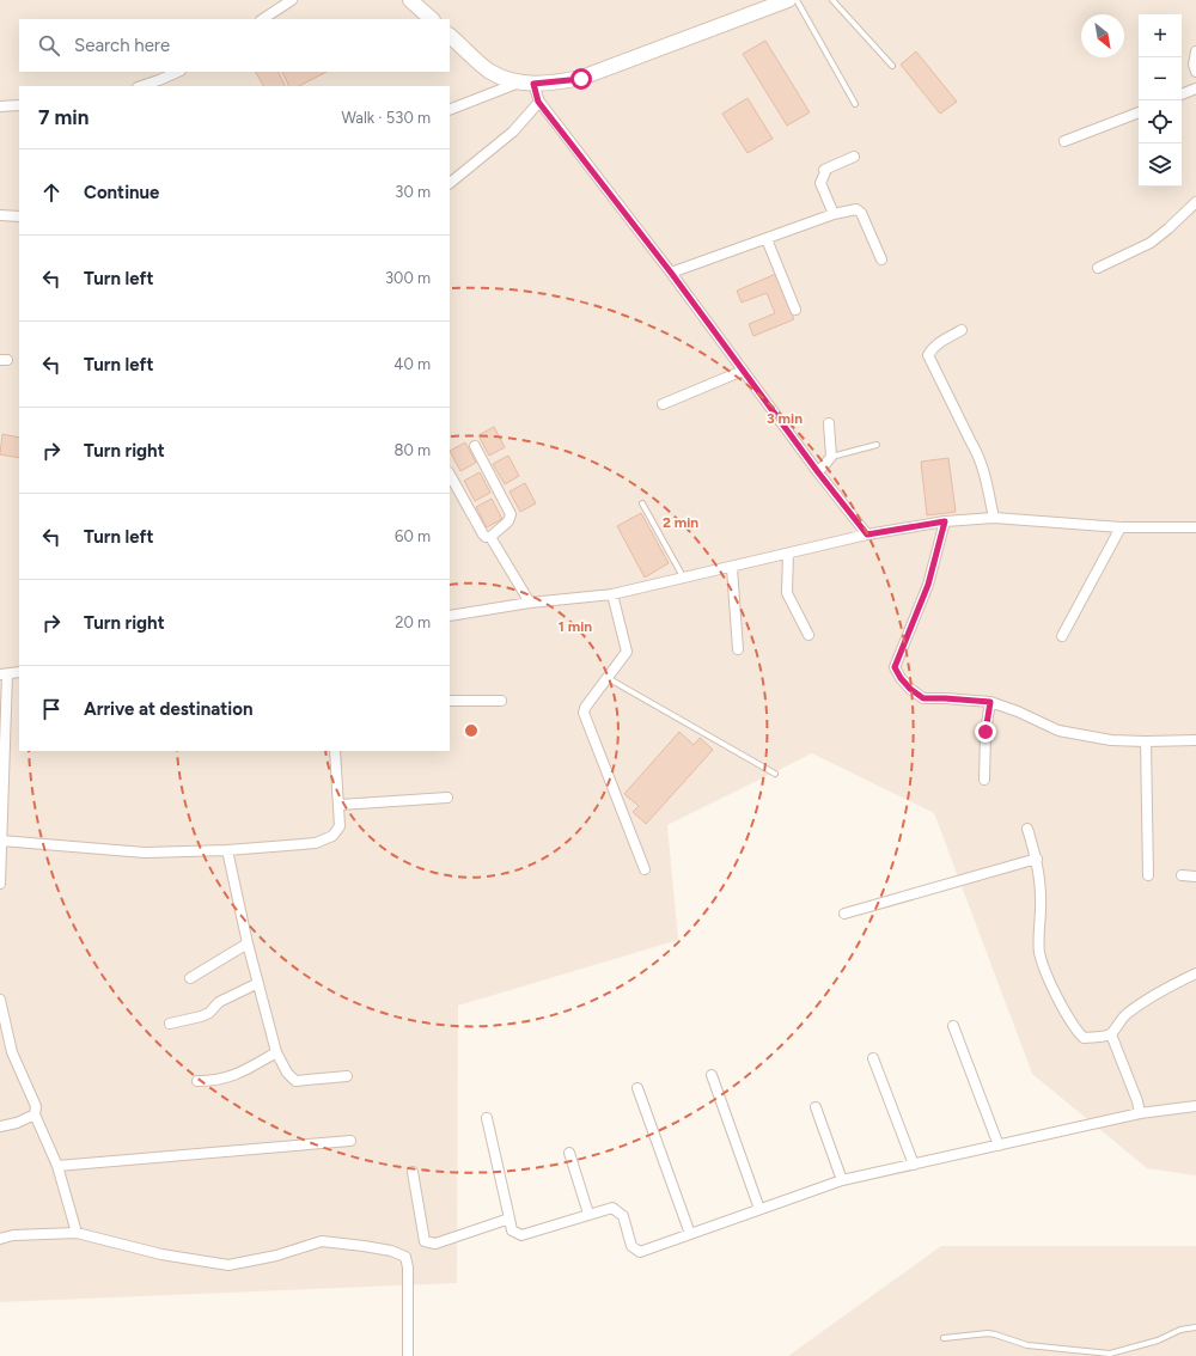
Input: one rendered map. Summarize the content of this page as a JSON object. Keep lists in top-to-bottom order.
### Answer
{
  "north": "bottom right",
  "page": {
    "map_buttons": ["+", "−"],
    "search": "Search here",
    "heading": ["7 min", "Walk · 530 m"],
    "list": [
      ["Continue", "30 m"],
      ["Turn left", "300 m"],
      ["Turn left", "40 m"],
      ["Turn right", "80 m"],
      ["Turn left", "60 m"],
      ["Turn right", "20 m"],
      "Arrive at destination"
    ]
  },
  "rings": ["3 min", "2 min", "1 min"]
}
